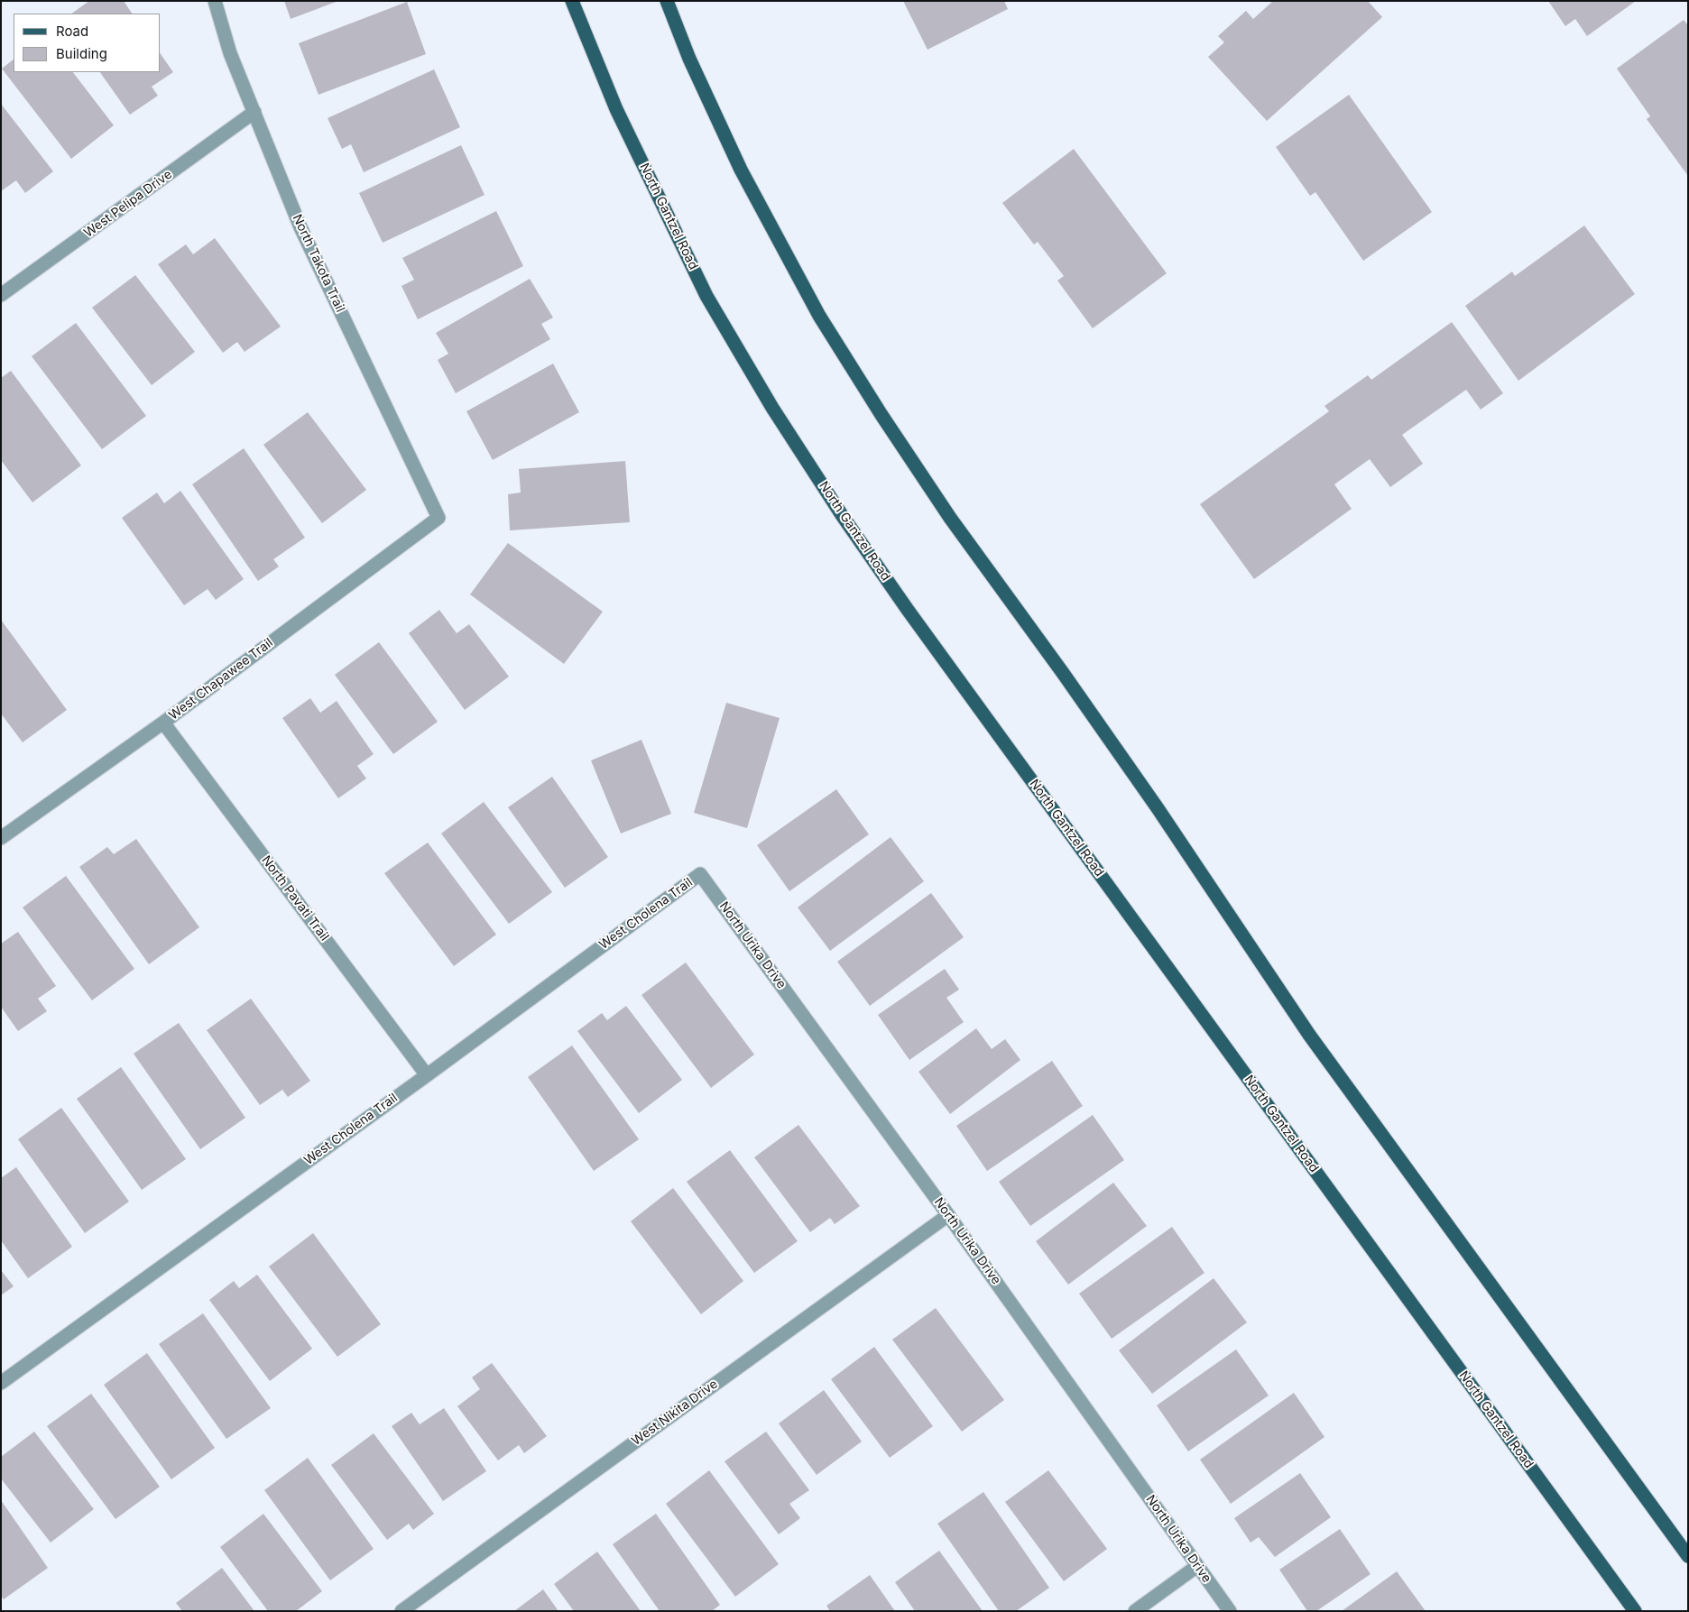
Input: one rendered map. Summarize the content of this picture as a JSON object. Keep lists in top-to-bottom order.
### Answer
{
  "streets": {
    "main road": ["North Gantzel Road"],
    "street": [
      "West Pelipa Drive",
      "North Takota Trail",
      "West Chapawee Trail",
      "North Pavati Trail",
      "West Cholena Trail",
      "North Urika Drive",
      "West Nikita Drive"
    ]
  },
  "crossings": [
    ["West Pelipa Drive", "North Takota Trail"],
    ["North Takota Trail", "West Chapawee Trail"],
    ["West Chapawee Trail", "North Pavati Trail"],
    ["North Pavati Trail", "West Cholena Trail"],
    ["West Cholena Trail", "North Urika Drive"],
    ["North Urika Drive", "West Nikita Drive"]
  ],
  "legend": ["Road", "Building"]
}
